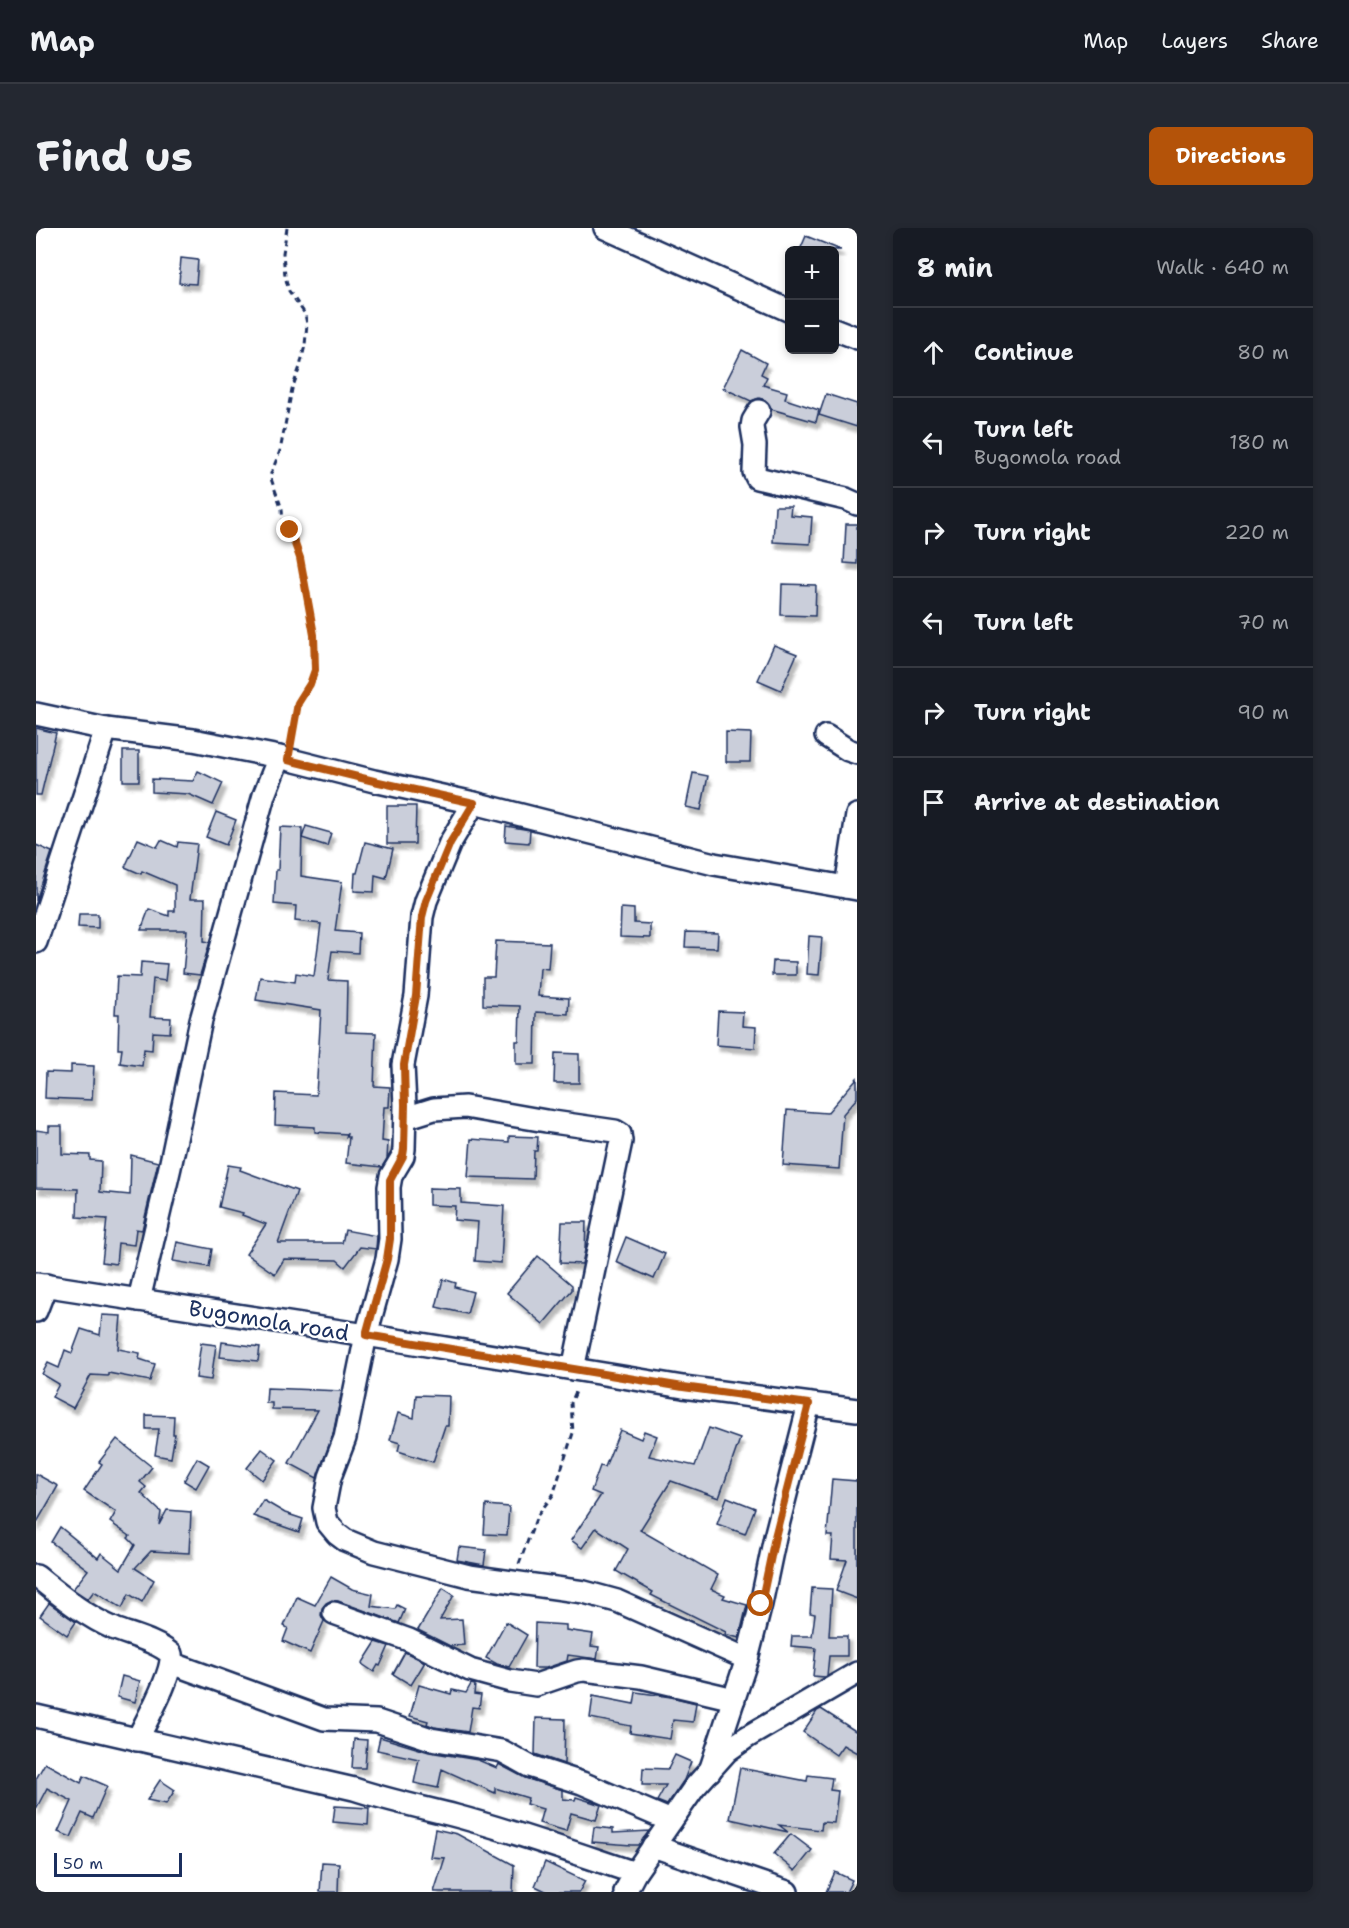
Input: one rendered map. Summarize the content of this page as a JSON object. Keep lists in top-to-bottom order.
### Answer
{
  "streets": {
    "street": ["Bugomola road"]
  },
  "scale_bar": "50 m",
  "page": {
    "header": "Map",
    "nav": ["Map", "Layers", "Share"],
    "buttons": "Directions",
    "title": "Find us",
    "heading": ["8 min", "Walk · 640 m"],
    "map_buttons": ["+", "−"],
    "list": [
      ["Continue", "80 m"],
      ["Turn left", "Bugomola road", "180 m"],
      ["Turn right", "220 m"],
      ["Turn left", "70 m"],
      ["Turn right", "90 m"],
      "Arrive at destination"
    ],
    "scale": "50 m"
  }
}
